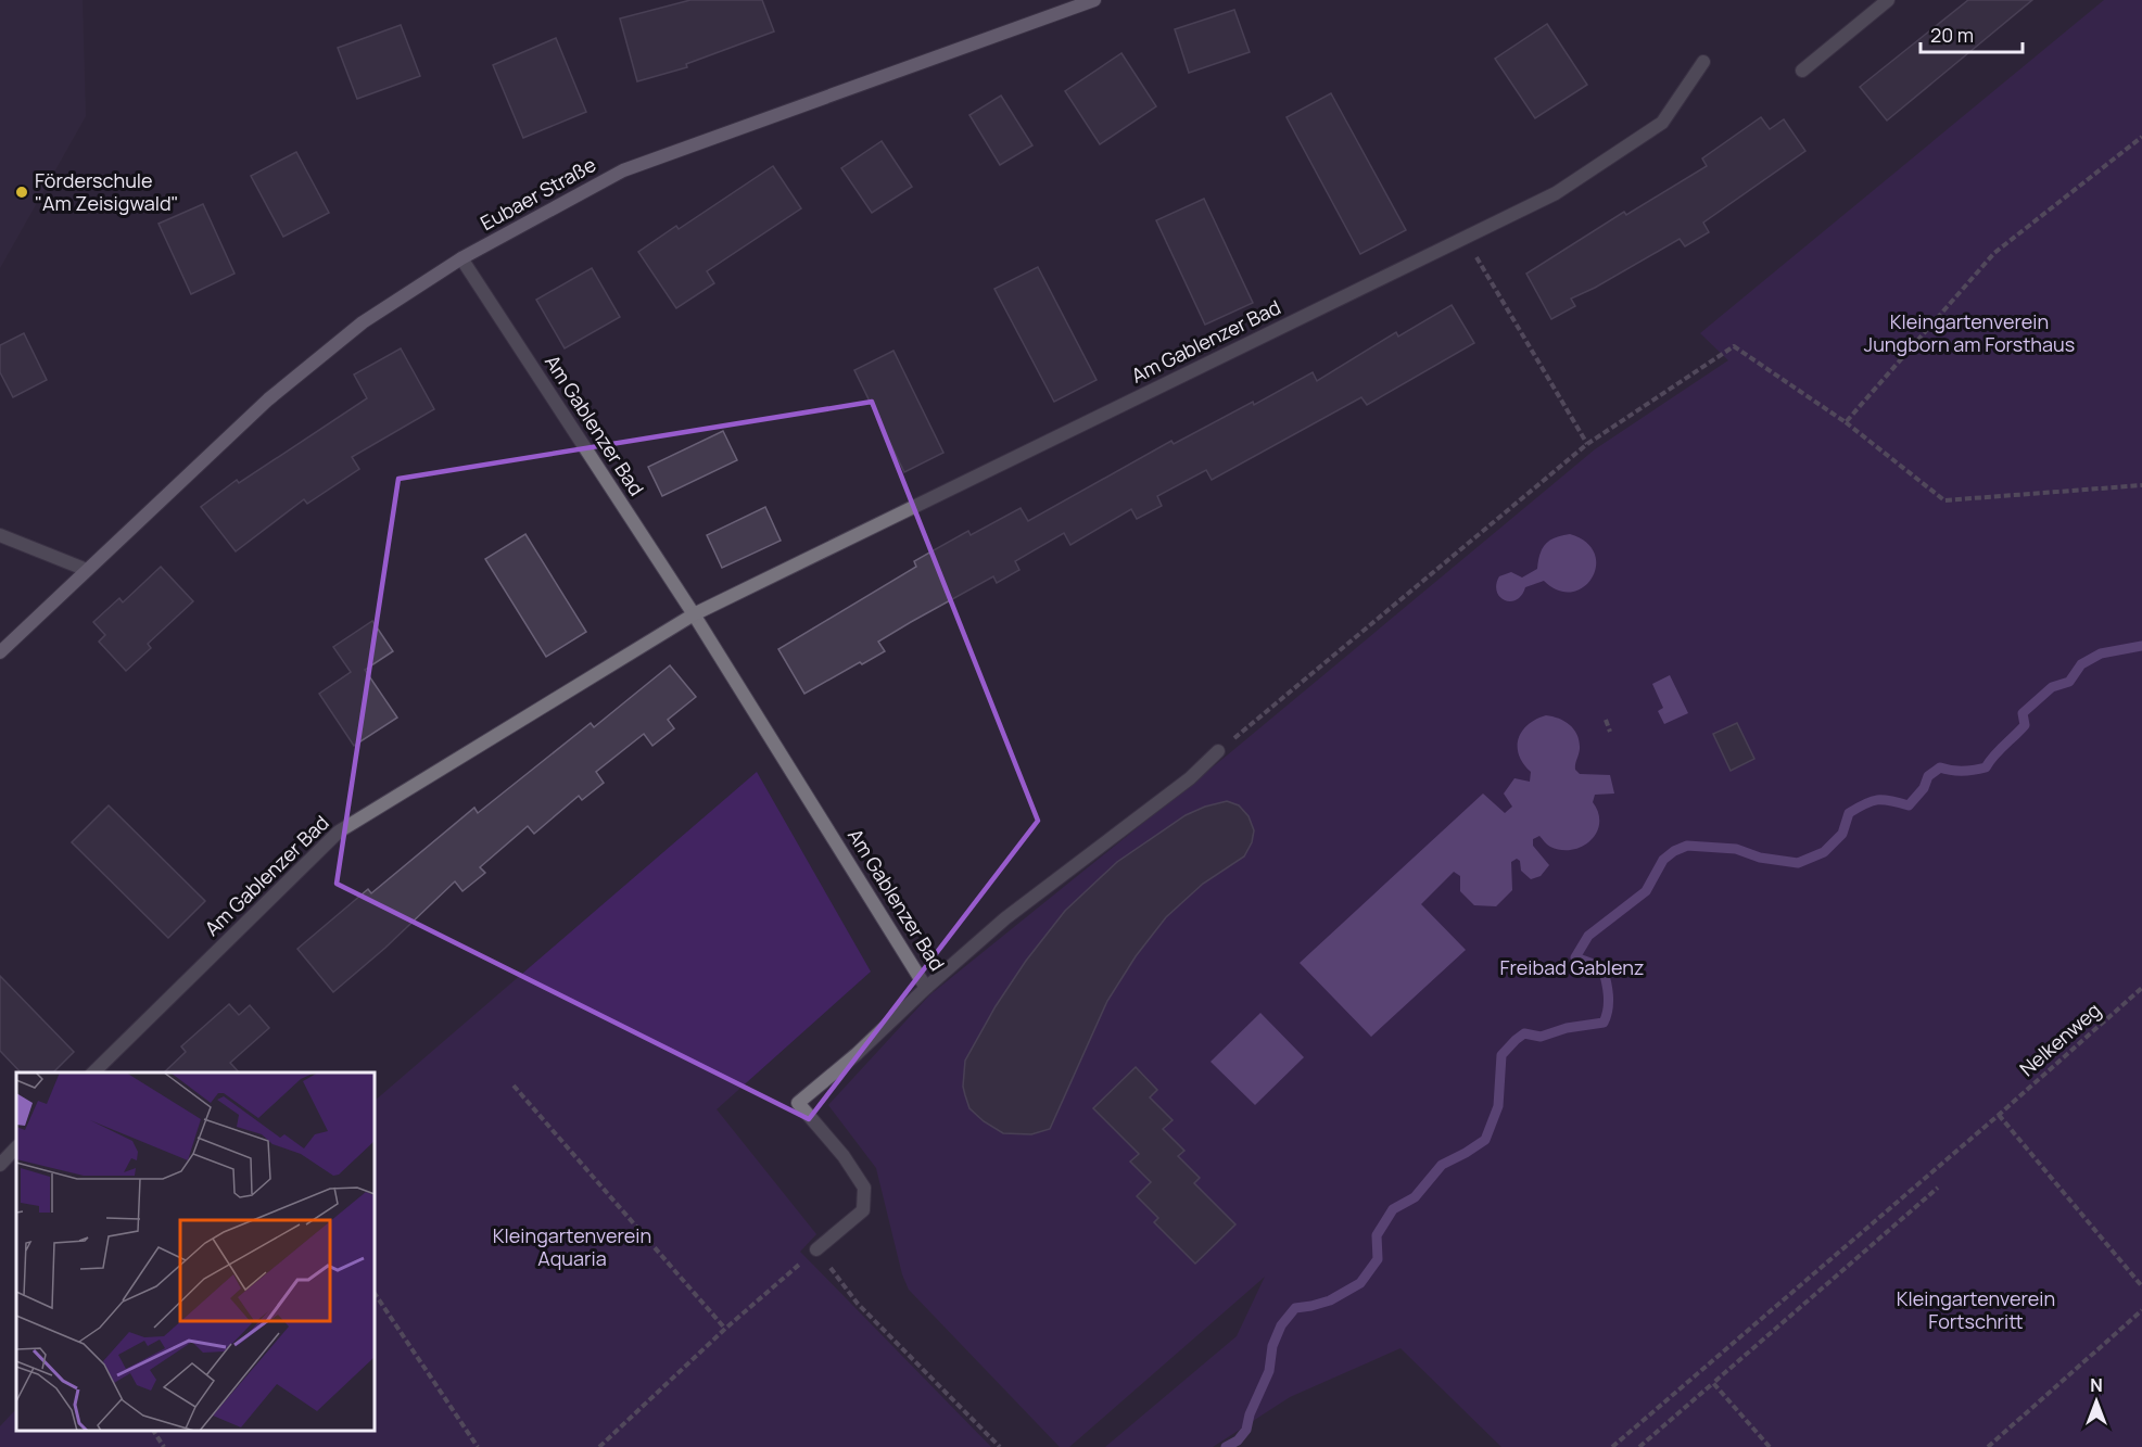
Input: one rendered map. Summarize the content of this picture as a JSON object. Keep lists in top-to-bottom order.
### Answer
{
  "streets": {
    "street": ["Eubaer Straße", "Am Gablenzer Bad"],
    "path": ["Nelkenweg"]
  },
  "crossings": [
    ["Eubaer Straße", "Am Gablenzer Bad"]
  ],
  "parks": [
    "Kleingartenverein Jungborn am Forsthaus",
    "Freibad Gablenz",
    "Kleingartenverein Aquaria",
    "Kleingartenverein Fortschritt"
  ],
  "places": ["Förderschule \"Am Zeisigwald\""],
  "scale_bar": "20 m",
  "north": "top"
}
